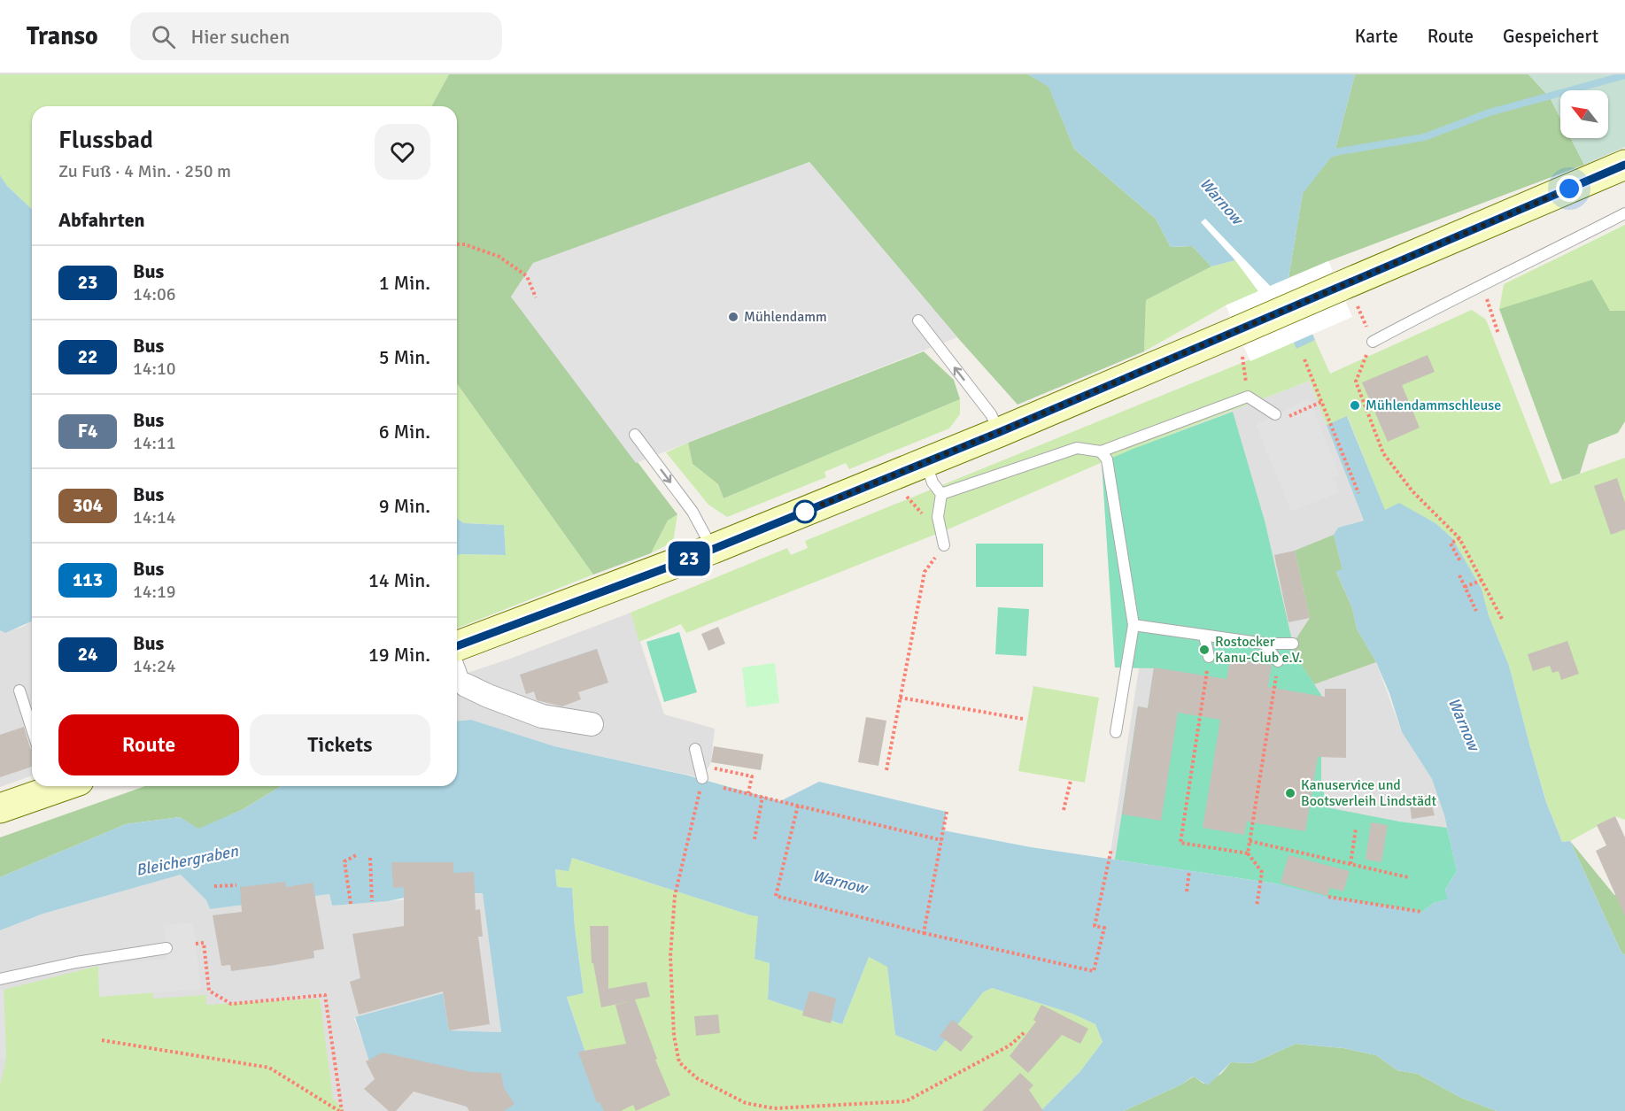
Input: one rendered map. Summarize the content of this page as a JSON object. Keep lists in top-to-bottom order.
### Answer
{
  "water": ["Warnow", "Bleichergraben"],
  "places": [
    "Mühlendamm",
    "Mühlendammschleuse",
    "Rostocker Kanu-Club e.V.",
    "Kanuservice und Bootsverleih Lindstädt"
  ],
  "lines": ["bus line 23"],
  "north": "top left",
  "page": {
    "header": "Transo",
    "search": "Hier suchen",
    "nav": ["Karte", "Route", "Gespeichert"],
    "on_map": "23",
    "heading": [
      ["Flussbad", "Zu Fuß · 4 Min. · 250 m"],
      "Abfahrten"
    ],
    "list": [
      {
        "mark": "23",
        "name": "Bus",
        "note": "14:06",
        "value": "1 Min."
      },
      {
        "mark": "22",
        "name": "Bus",
        "note": "14:10",
        "value": "5 Min."
      },
      {
        "mark": "F4",
        "name": "Bus",
        "note": "14:11",
        "value": "6 Min."
      },
      {
        "mark": "304",
        "name": "Bus",
        "note": "14:14",
        "value": "9 Min."
      },
      {
        "mark": "113",
        "name": "Bus",
        "note": "14:19",
        "value": "14 Min."
      },
      {
        "mark": "24",
        "name": "Bus",
        "note": "14:24",
        "value": "19 Min."
      }
    ],
    "buttons": ["Route", "Tickets"]
  }
}
